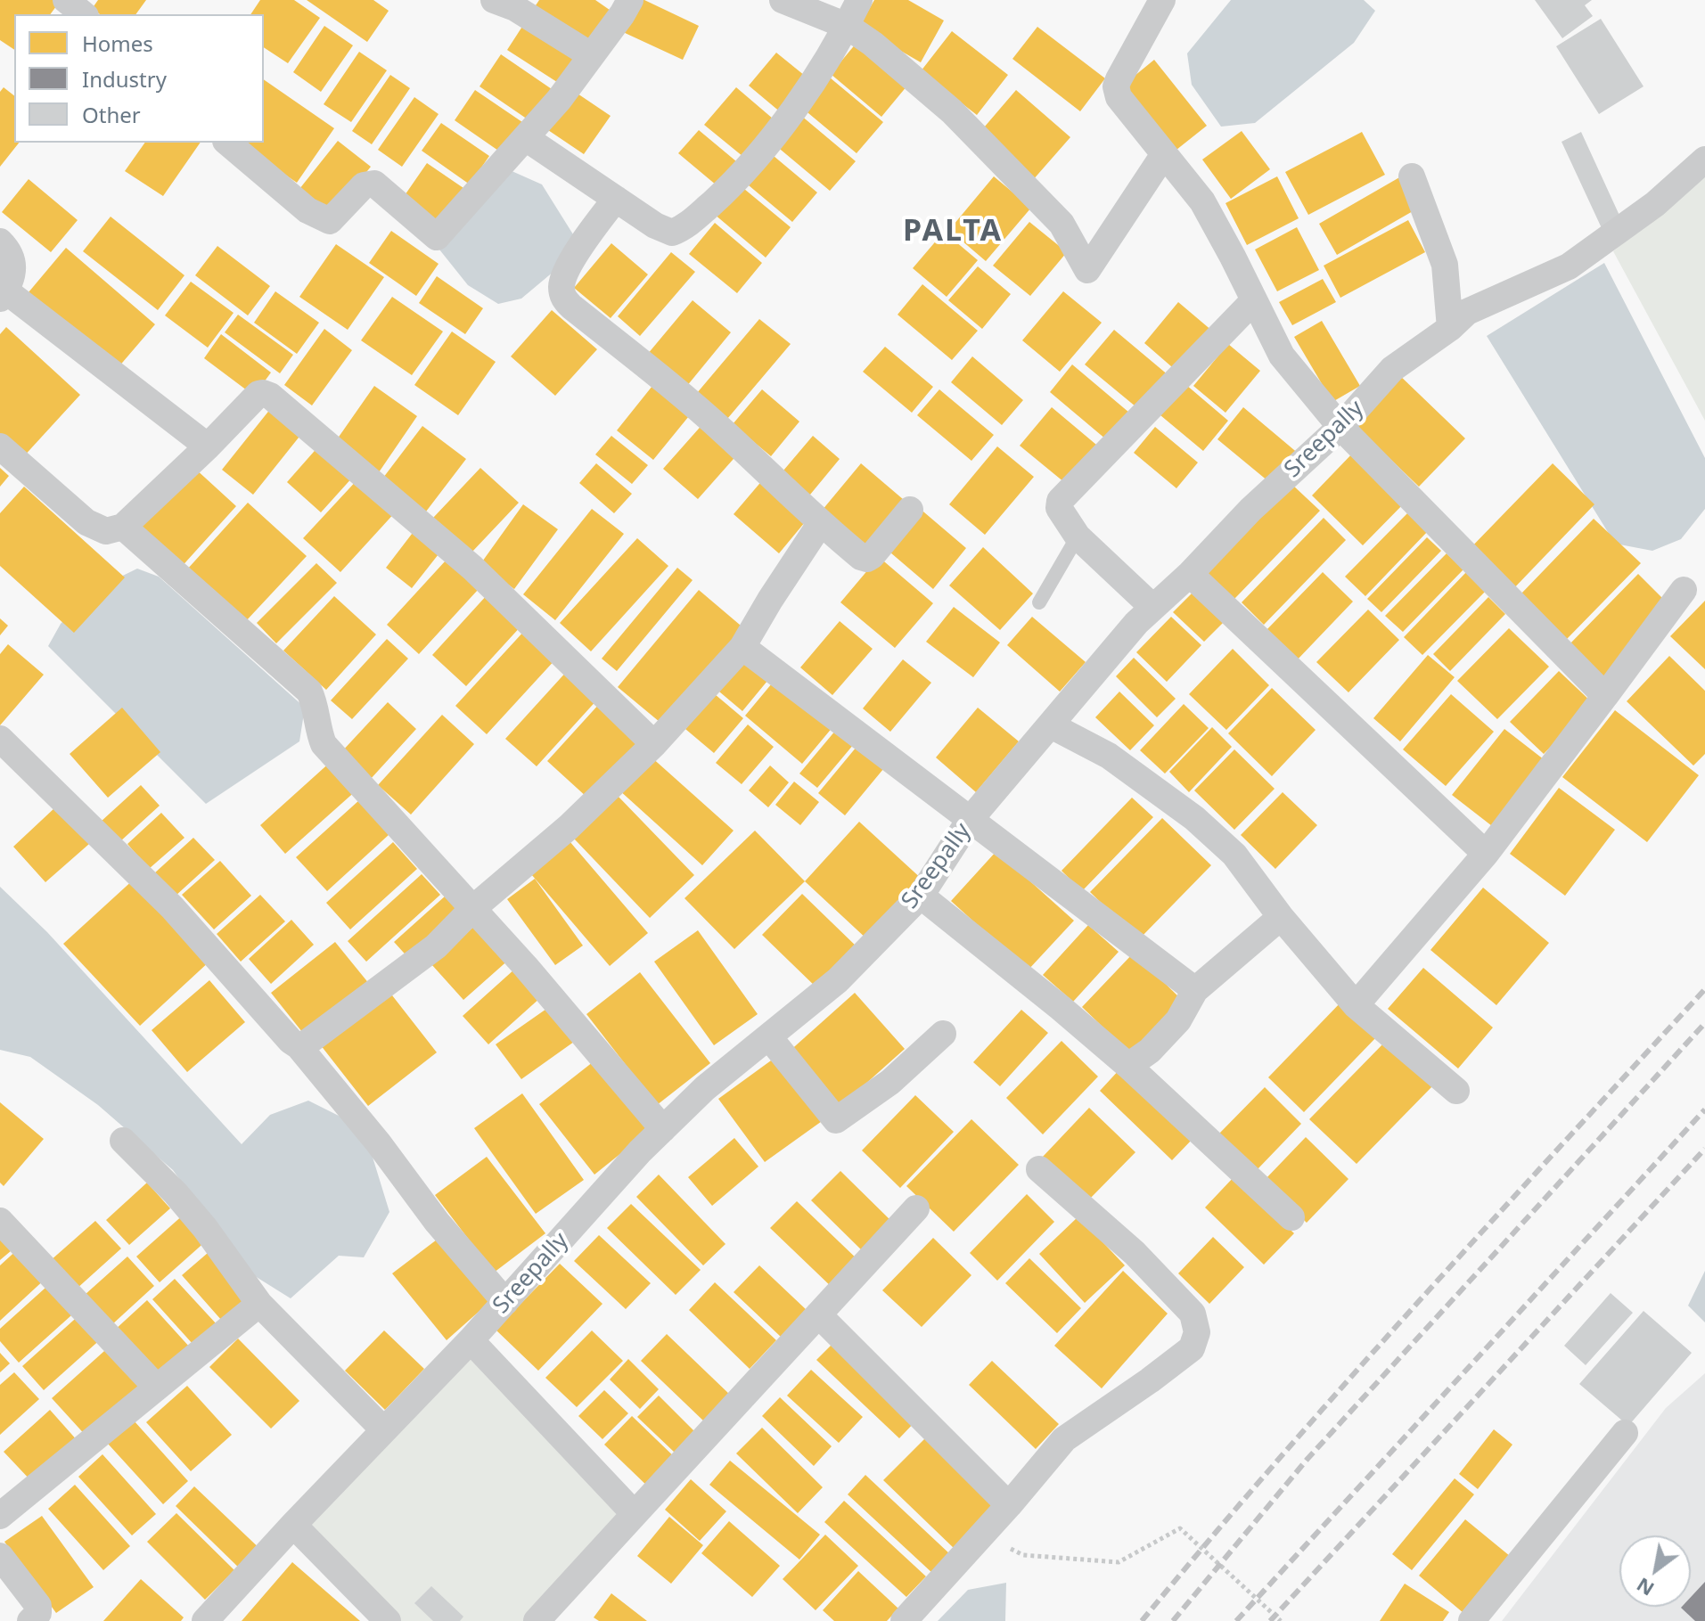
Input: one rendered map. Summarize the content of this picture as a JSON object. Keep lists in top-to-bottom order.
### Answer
{
  "streets": {
    "street": ["Sreepally"]
  },
  "districts": ["PALTA"],
  "legend": ["Homes", "Industry", "Other"],
  "north": "bottom left"
}
